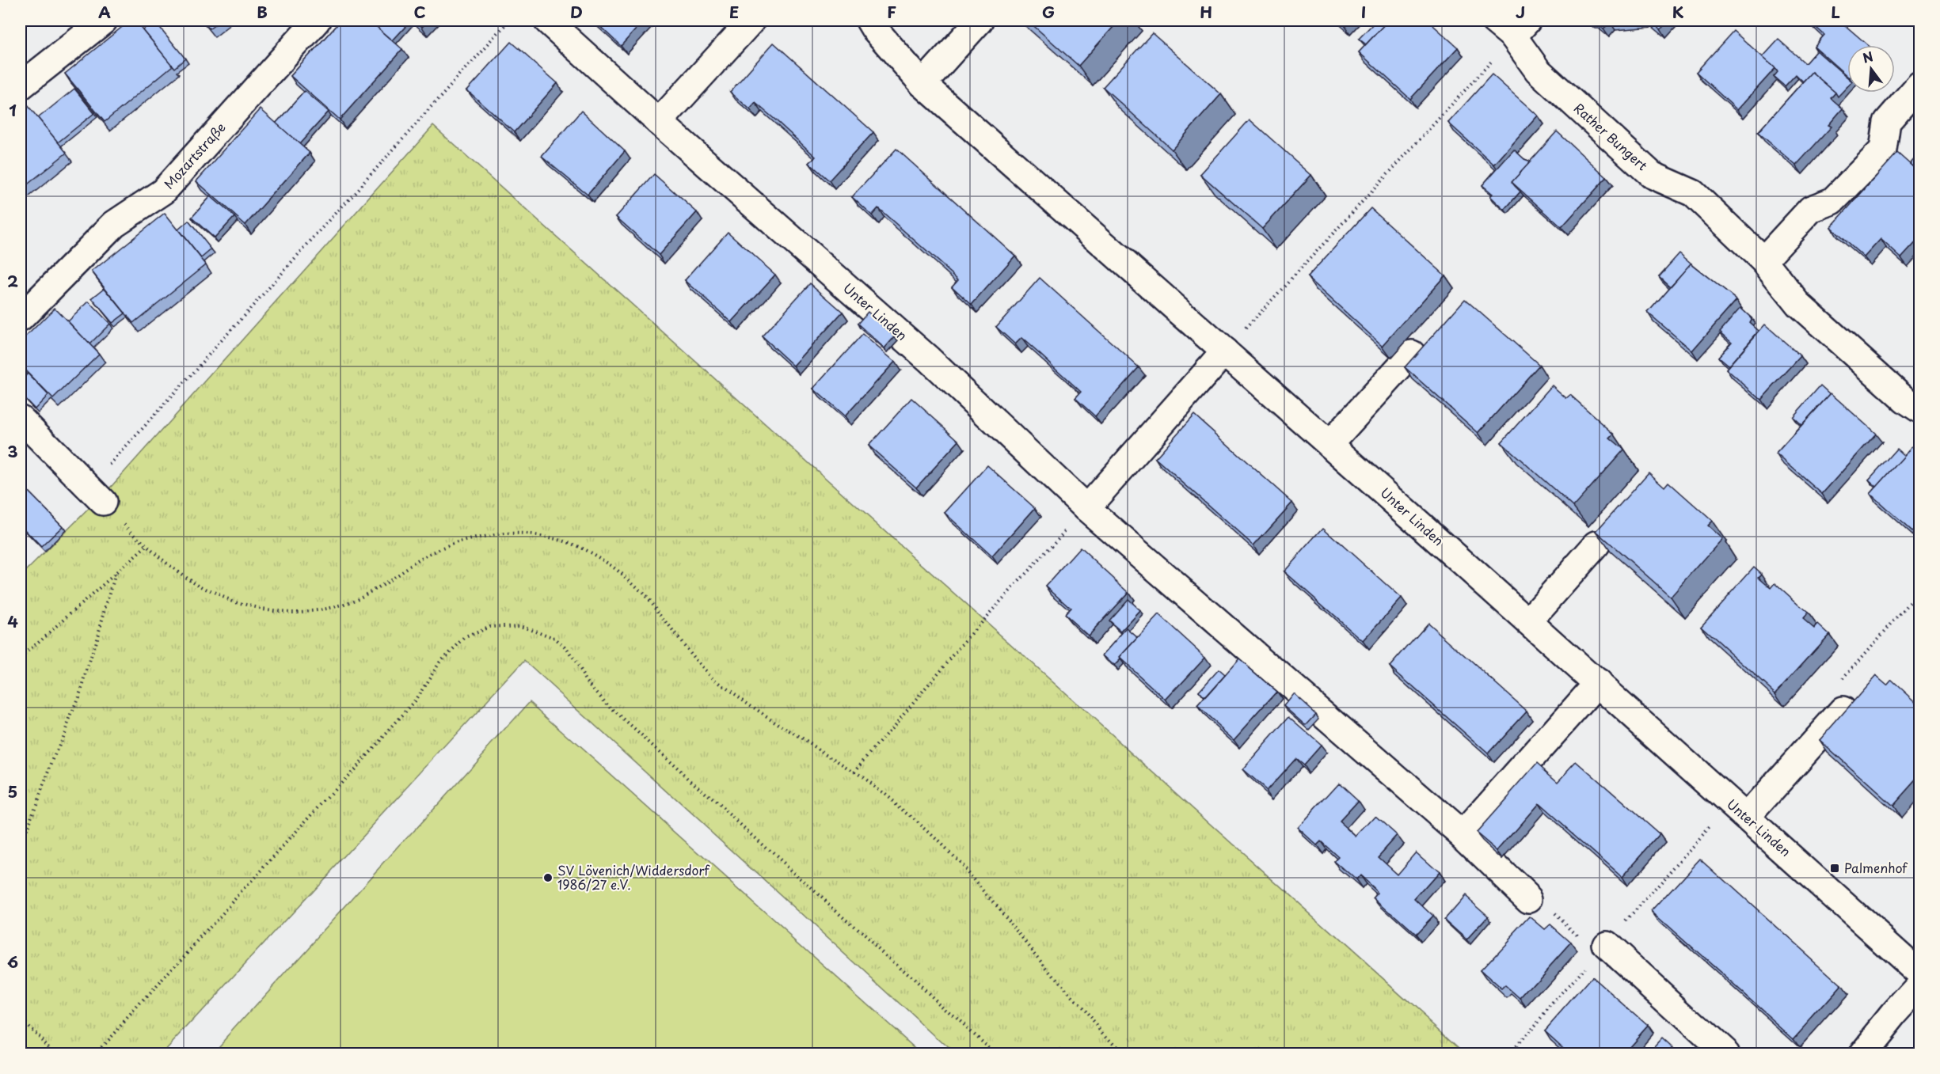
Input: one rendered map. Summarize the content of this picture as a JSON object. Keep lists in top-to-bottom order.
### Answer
{
  "streets": {
    "street": ["Rather Bungert", "Mozartstraße", "Unter Linden"]
  },
  "places": {
    "transit": ["Palmenhof"],
    "other": ["SV Lövenich/Widdersdorf 1986/27 e.V."]
  },
  "north": "top",
  "grid": {
    "columns": [
      "A",
      "B",
      "C",
      "D",
      "E",
      "F",
      "G",
      "H",
      "I",
      "J",
      "K",
      "L"
    ],
    "rows": [
      "1",
      "2",
      "3",
      "4",
      "5",
      "6"
    ]
  }
}
